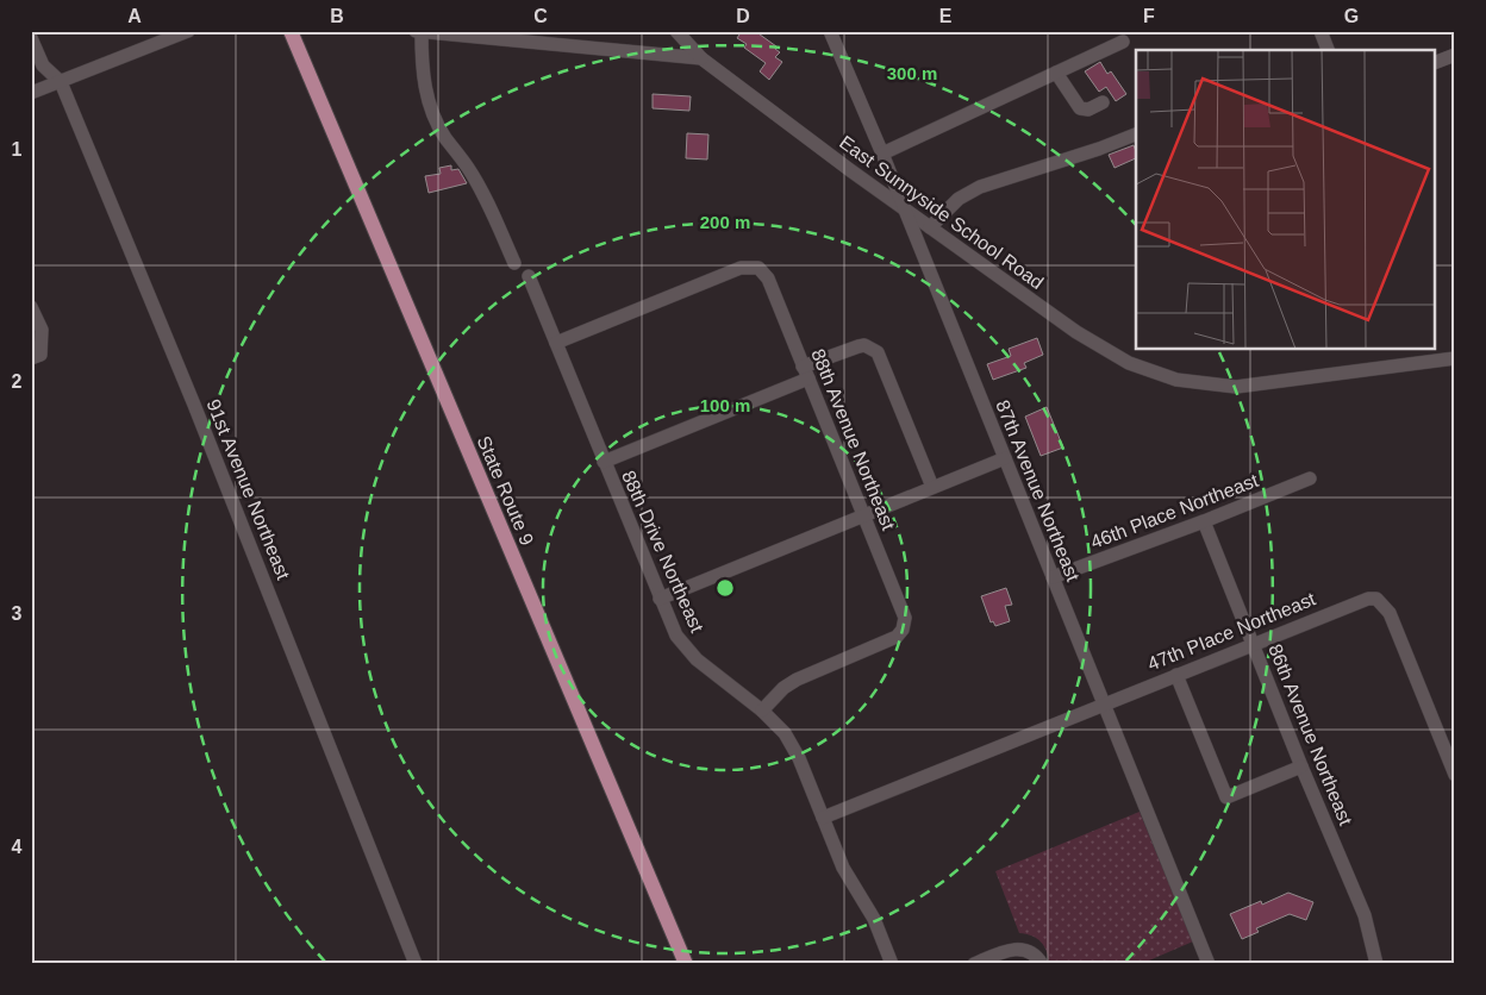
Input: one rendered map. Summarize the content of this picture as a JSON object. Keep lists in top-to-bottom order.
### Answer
{
  "streets": {
    "main road": ["State Route 9"],
    "street": [
      "East Sunnyside School Road",
      "88th Avenue Northeast",
      "91st Avenue Northeast",
      "87th Avenue Northeast",
      "46th Place Northeast",
      "88th Drive Northeast",
      "47th PIace Northeast",
      "86th Avenue Northeast"
    ]
  },
  "crossings": [
    ["East Sunnyside School Road", "87th Avenue Northeast"],
    ["88th Avenue Northeast", "88th Drive Northeast"],
    ["87th Avenue Northeast", "46th Place Northeast"],
    ["87th Avenue Northeast", "47th PIace Northeast"],
    ["46th Place Northeast", "86th Avenue Northeast"],
    ["88th Drive Northeast", "47th PIace Northeast"],
    ["47th PIace Northeast", "86th Avenue Northeast"]
  ],
  "grid": {
    "columns": [
      "A",
      "B",
      "C",
      "D",
      "E",
      "F",
      "G"
    ],
    "rows": [
      "1",
      "2",
      "3",
      "4"
    ]
  },
  "rings": ["300 m", "200 m", "100 m"]
}
